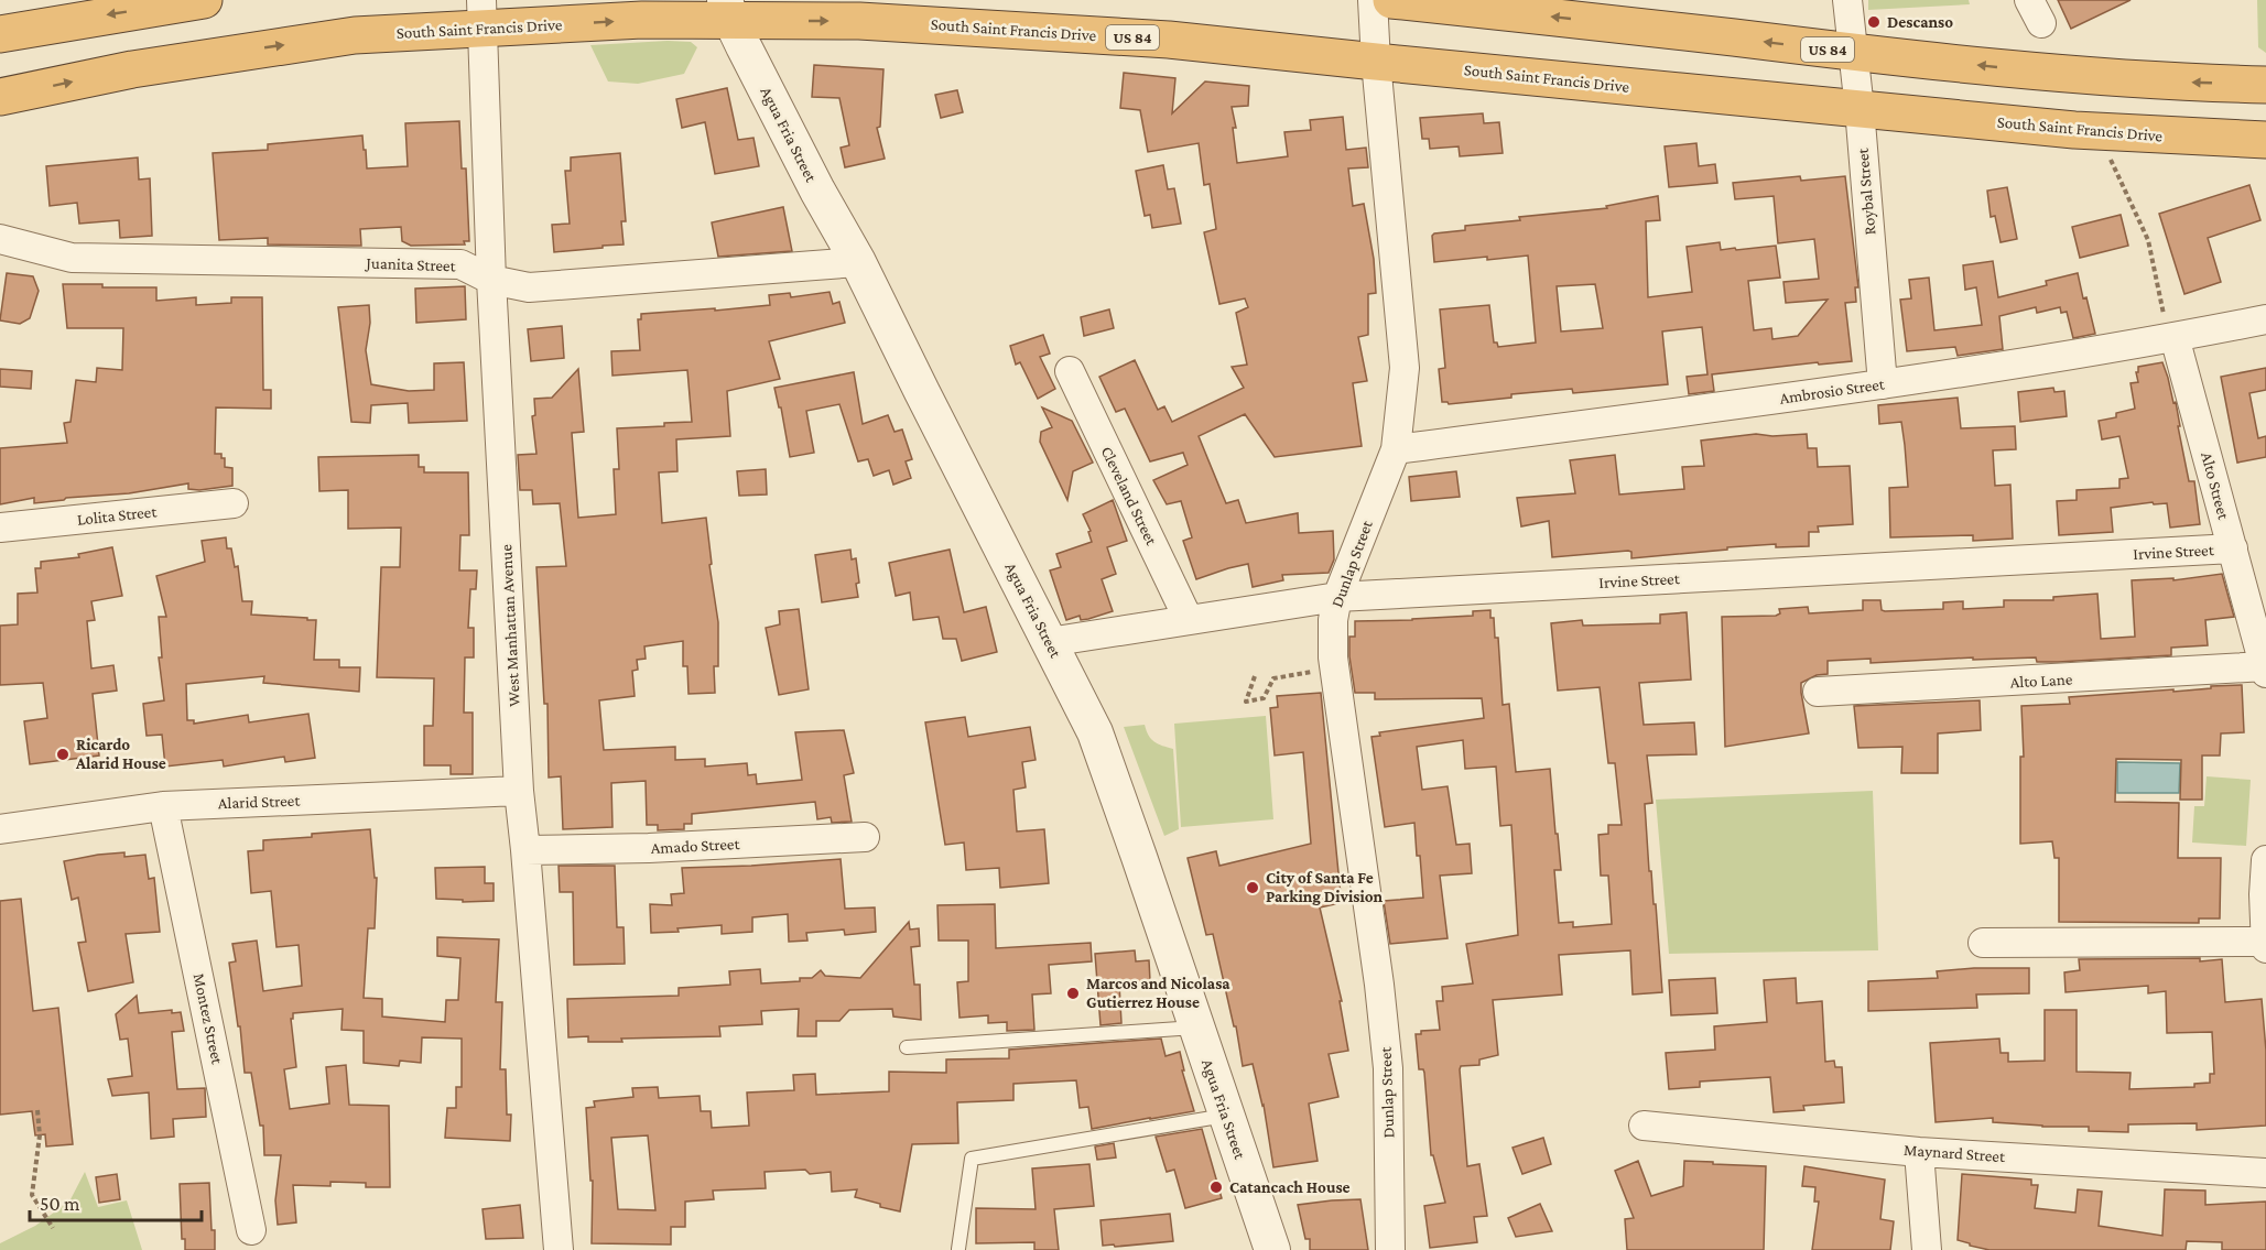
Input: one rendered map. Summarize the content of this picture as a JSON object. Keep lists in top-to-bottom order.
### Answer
{
  "streets": {
    "highway": ["South Saint Francis Drive", "US 84"],
    "street": [
      "Agua Fria Street",
      "Roybal Street",
      "Juanita Street",
      "Ambrosio Street",
      "Alto Street",
      "Cleveland Street",
      "Lolita Street",
      "Irvine Street",
      "Dunlap Street",
      "West Manhattan Avenue",
      "Alto Lane",
      "Alarid Street",
      "Amado Street",
      "Montez Street",
      "Maynard Street"
    ]
  },
  "crossings": [
    ["South Saint Francis Drive", "Agua Fria Street"],
    ["South Saint Francis Drive", "Roybal Street"],
    ["South Saint Francis Drive", "Dunlap Street"],
    ["South Saint Francis Drive", "West Manhattan Avenue"],
    ["US 84", "Roybal Street"],
    ["Agua Fria Street", "Juanita Street"],
    ["Agua Fria Street", "Irvine Street"],
    ["Roybal Street", "Ambrosio Street"],
    ["Juanita Street", "West Manhattan Avenue"],
    ["Ambrosio Street", "Alto Street"],
    ["Ambrosio Street", "Dunlap Street"],
    ["Alto Street", "Irvine Street"],
    ["Alto Street", "Alto Lane"],
    ["Cleveland Street", "Irvine Street"],
    ["Irvine Street", "Dunlap Street"],
    ["West Manhattan Avenue", "Alarid Street"],
    ["West Manhattan Avenue", "Amado Street"],
    ["Alarid Street", "Montez Street"]
  ],
  "one_way": ["South Saint Francis Drive"],
  "places": [
    "Descanso",
    "Ricardo Alarid House",
    "City of Santa Fe Parking Division",
    "Marcos and Nicolasa Gutierrez House",
    "Catancach House"
  ],
  "scale_bar": "50 m"
}
